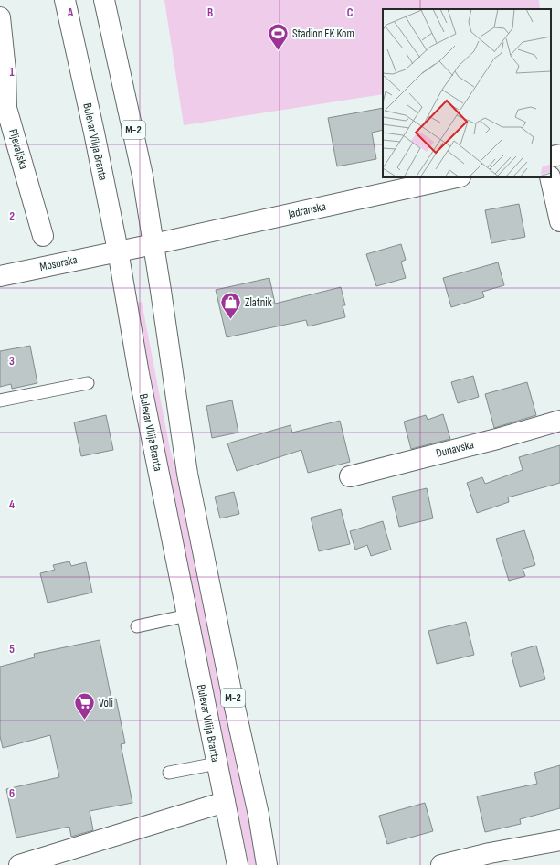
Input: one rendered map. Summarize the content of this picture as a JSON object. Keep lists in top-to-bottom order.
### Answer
{
  "streets": {
    "main road": [
      "M-2",
      "Bulevar Vilija Branta",
      "Pljevaljska",
      "Jadranska",
      "Mosorska",
      "Dunavska"
    ]
  },
  "crossings": [
    ["M-2", "Jadranska"],
    ["Bulevar Vilija Branta", "Jadranska"],
    ["Bulevar Vilija Branta", "Mosorska"],
    ["Jadranska", "Mosorska"]
  ],
  "places": {
    "sports": ["Stadion FK Kom"],
    "shop": ["Zlatnik"],
    "supermarket": ["Voli"]
  },
  "grid": {
    "columns": ["A", "B", "C"],
    "rows": [
      "1",
      "2",
      "3",
      "4",
      "5",
      "6"
    ]
  }
}
